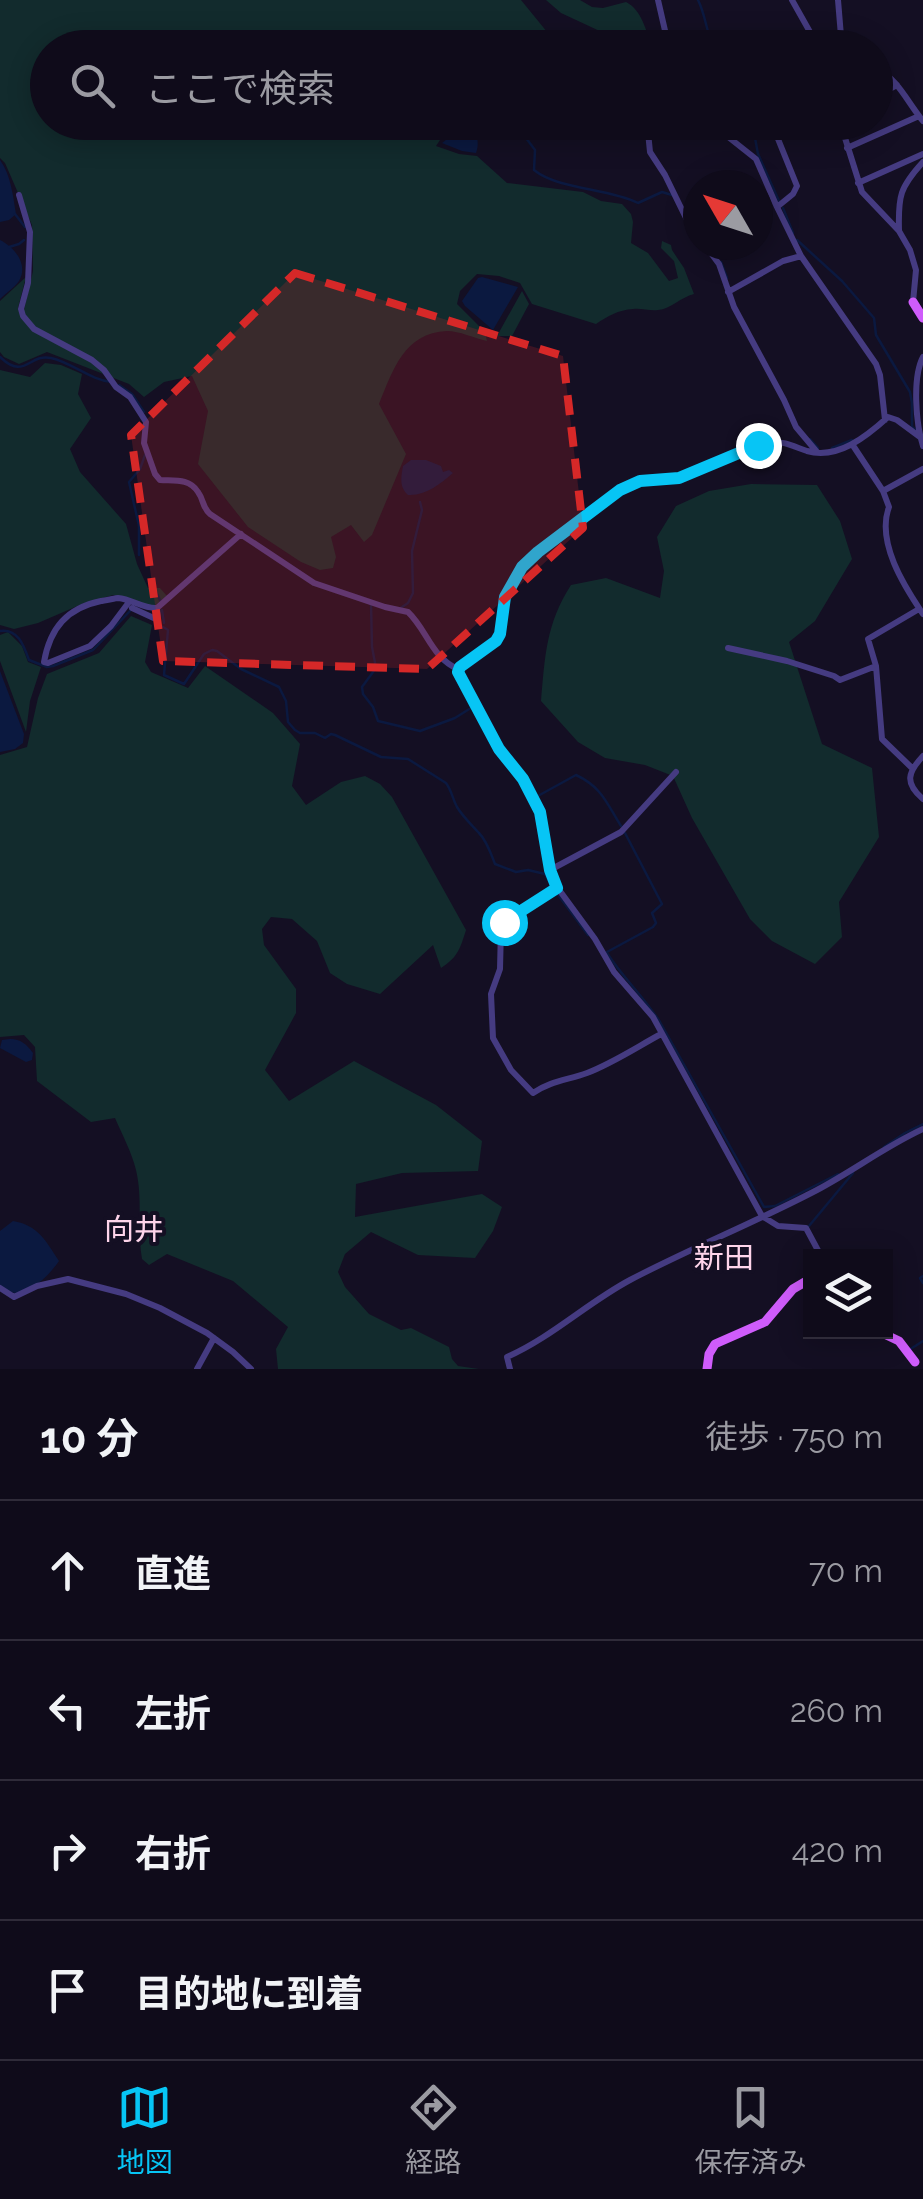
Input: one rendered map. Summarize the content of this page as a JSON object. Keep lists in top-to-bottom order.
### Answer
{
  "districts": ["向井", "新田"],
  "north": "top left",
  "page": {
    "search": "ここで検索",
    "heading": ["10 分", "徒歩 · 750 m"],
    "list": [
      ["直進", "70 m"],
      ["左折", "260 m"],
      ["右折", "420 m"],
      "目的地に到着"
    ],
    "nav": ["地図", "経路", "保存済み"]
  }
}
